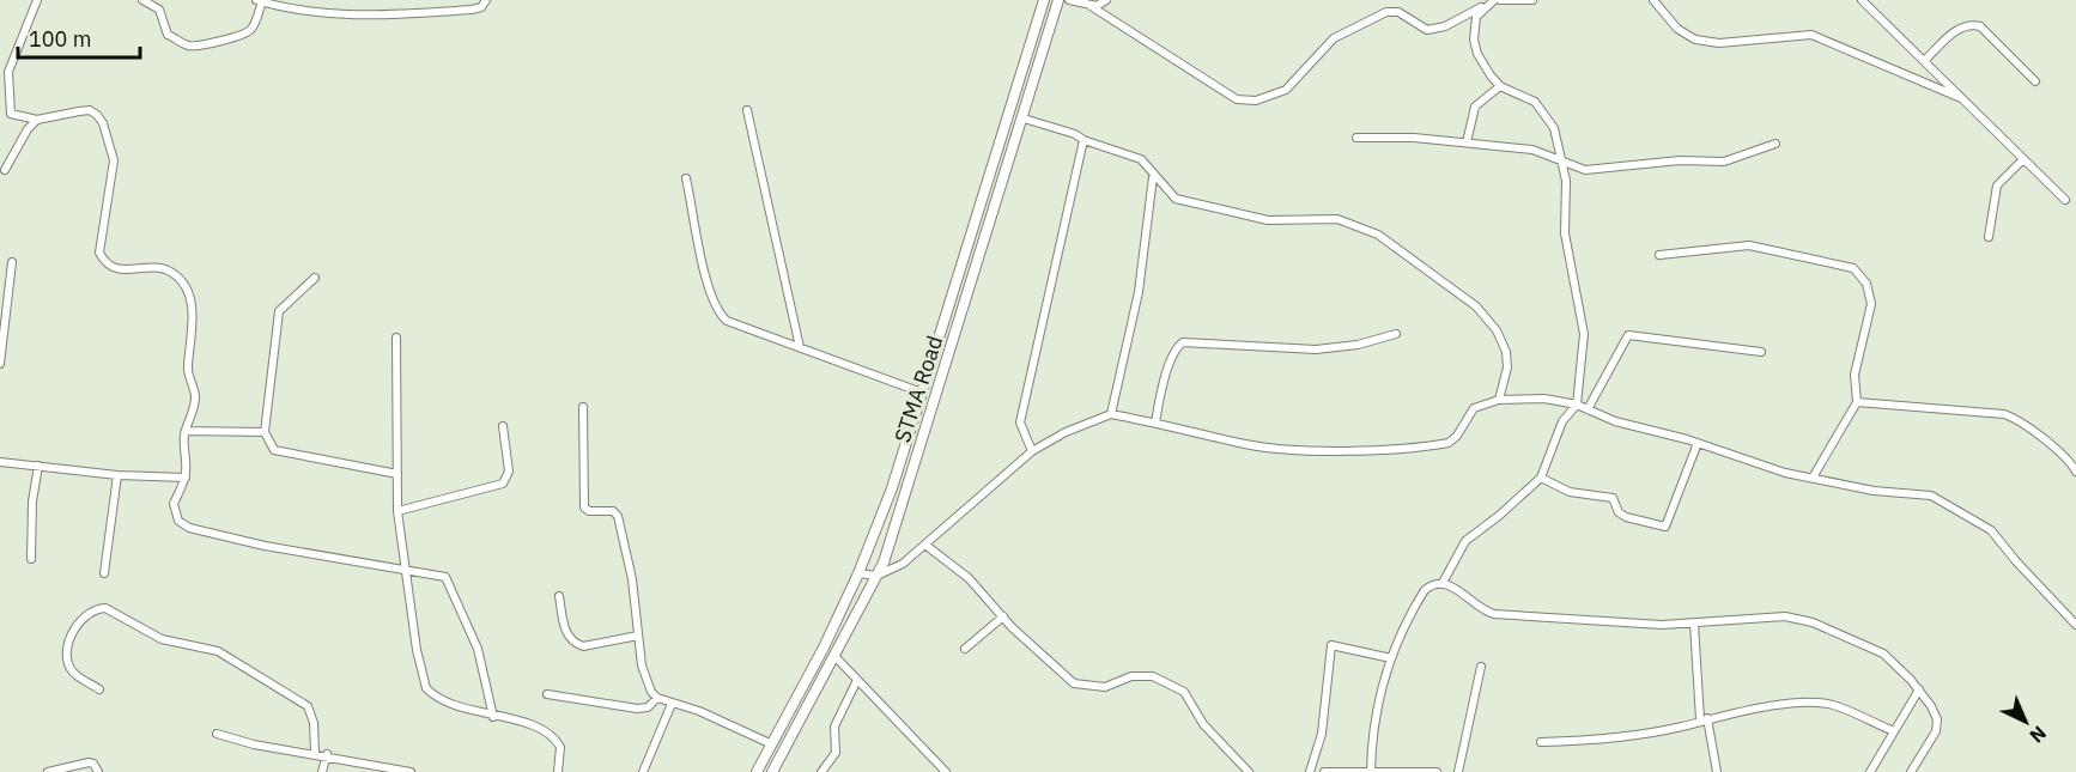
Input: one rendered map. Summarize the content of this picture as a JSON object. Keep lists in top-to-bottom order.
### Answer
{
  "streets": {
    "main road": ["STMA Road"]
  },
  "scale_bar": "100 m",
  "north": "bottom right"
}
